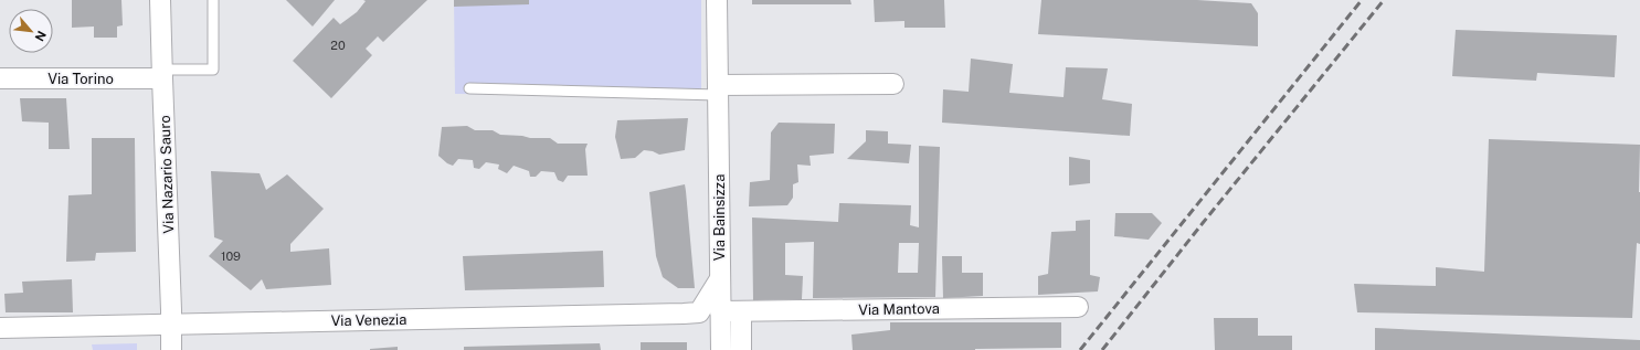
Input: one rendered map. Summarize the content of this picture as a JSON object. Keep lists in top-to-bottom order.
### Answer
{
  "streets": {
    "street": [
      "Via Torino",
      "Via Nazario Sauro",
      "Via Bainsizza",
      "Via Mantova",
      "Via Venezia"
    ]
  },
  "crossings": [
    ["Via Torino", "Via Nazario Sauro"],
    ["Via Nazario Sauro", "Via Venezia"],
    ["Via Bainsizza", "Via Mantova"],
    ["Via Bainsizza", "Via Venezia"]
  ],
  "house_numbers": ["20", "109"],
  "north": "bottom right"
}
